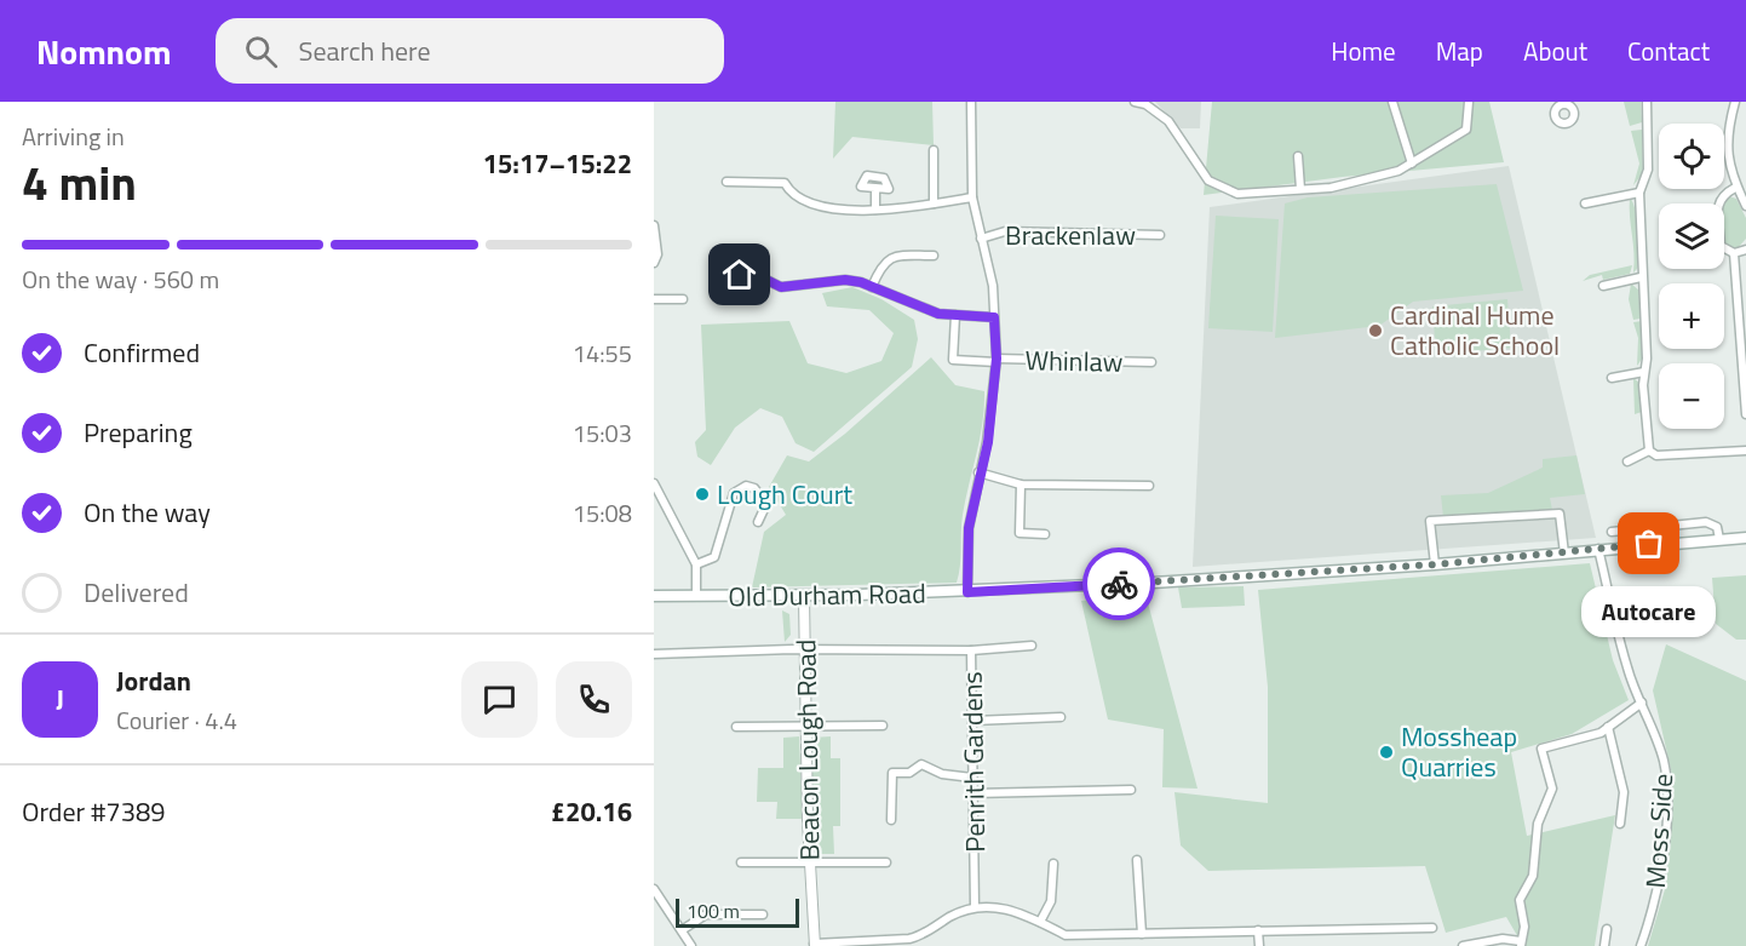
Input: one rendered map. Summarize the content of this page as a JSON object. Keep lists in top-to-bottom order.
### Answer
{
  "streets": {
    "main road": ["Old Durham Road"],
    "street": [
      "Brackenlaw",
      "Whinlaw",
      "Beacon Lough Road",
      "Penrith Gardens",
      "Moss Side"
    ]
  },
  "crossings": [
    ["Old Durham Road", "Beacon Lough Road"],
    ["Old Durham Road", "Moss Side"],
    ["Beacon Lough Road", "Penrith Gardens"]
  ],
  "places": [
    "Cardinal Hume Catholic School",
    "Lough Court",
    "Autocare",
    "Mossheap Quarries"
  ],
  "scale_bar": "100 m",
  "page": {
    "header": "Nomnom",
    "search": "Search here",
    "nav": [
      "Home",
      "Map",
      "About",
      "Contact"
    ],
    "heading": ["4 min", "Arriving in", "15:17–15:22"],
    "panel": [
      "Jordan",
      "Courier · 4.4",
      "Order #7389",
      "£20.16"
    ],
    "map_buttons": ["+", "−"],
    "bar": "On the way · 560 m",
    "list": [
      ["Confirmed", "14:55"],
      ["Preparing", "15:03"],
      ["On the way", "15:08"],
      "Delivered"
    ],
    "bubble": "Autocare",
    "round": "J",
    "scale": "100 m"
  }
}
